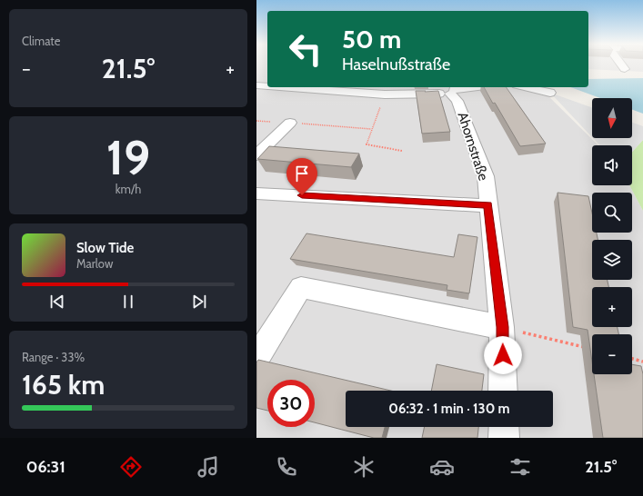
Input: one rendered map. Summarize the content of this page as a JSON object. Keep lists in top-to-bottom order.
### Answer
{
  "streets": {
    "street": ["Ahornstraße"]
  },
  "north": "bottom",
  "page": {
    "tile": [
      "Climate",
      ["19", "km/h"],
      ["Range · 33%", "165 km"]
    ],
    "turn": ["50 m", "Haselnußstraße"],
    "heat": ["−", "21.5°", "+"],
    "map_buttons": ["+", "−"],
    "song": ["Slow Tide", "Marlow"],
    "limit": "30",
    "trip": "06:32 · 1 min · 130 m",
    "tabs": ["06:31", "21.5°"]
  }
}
